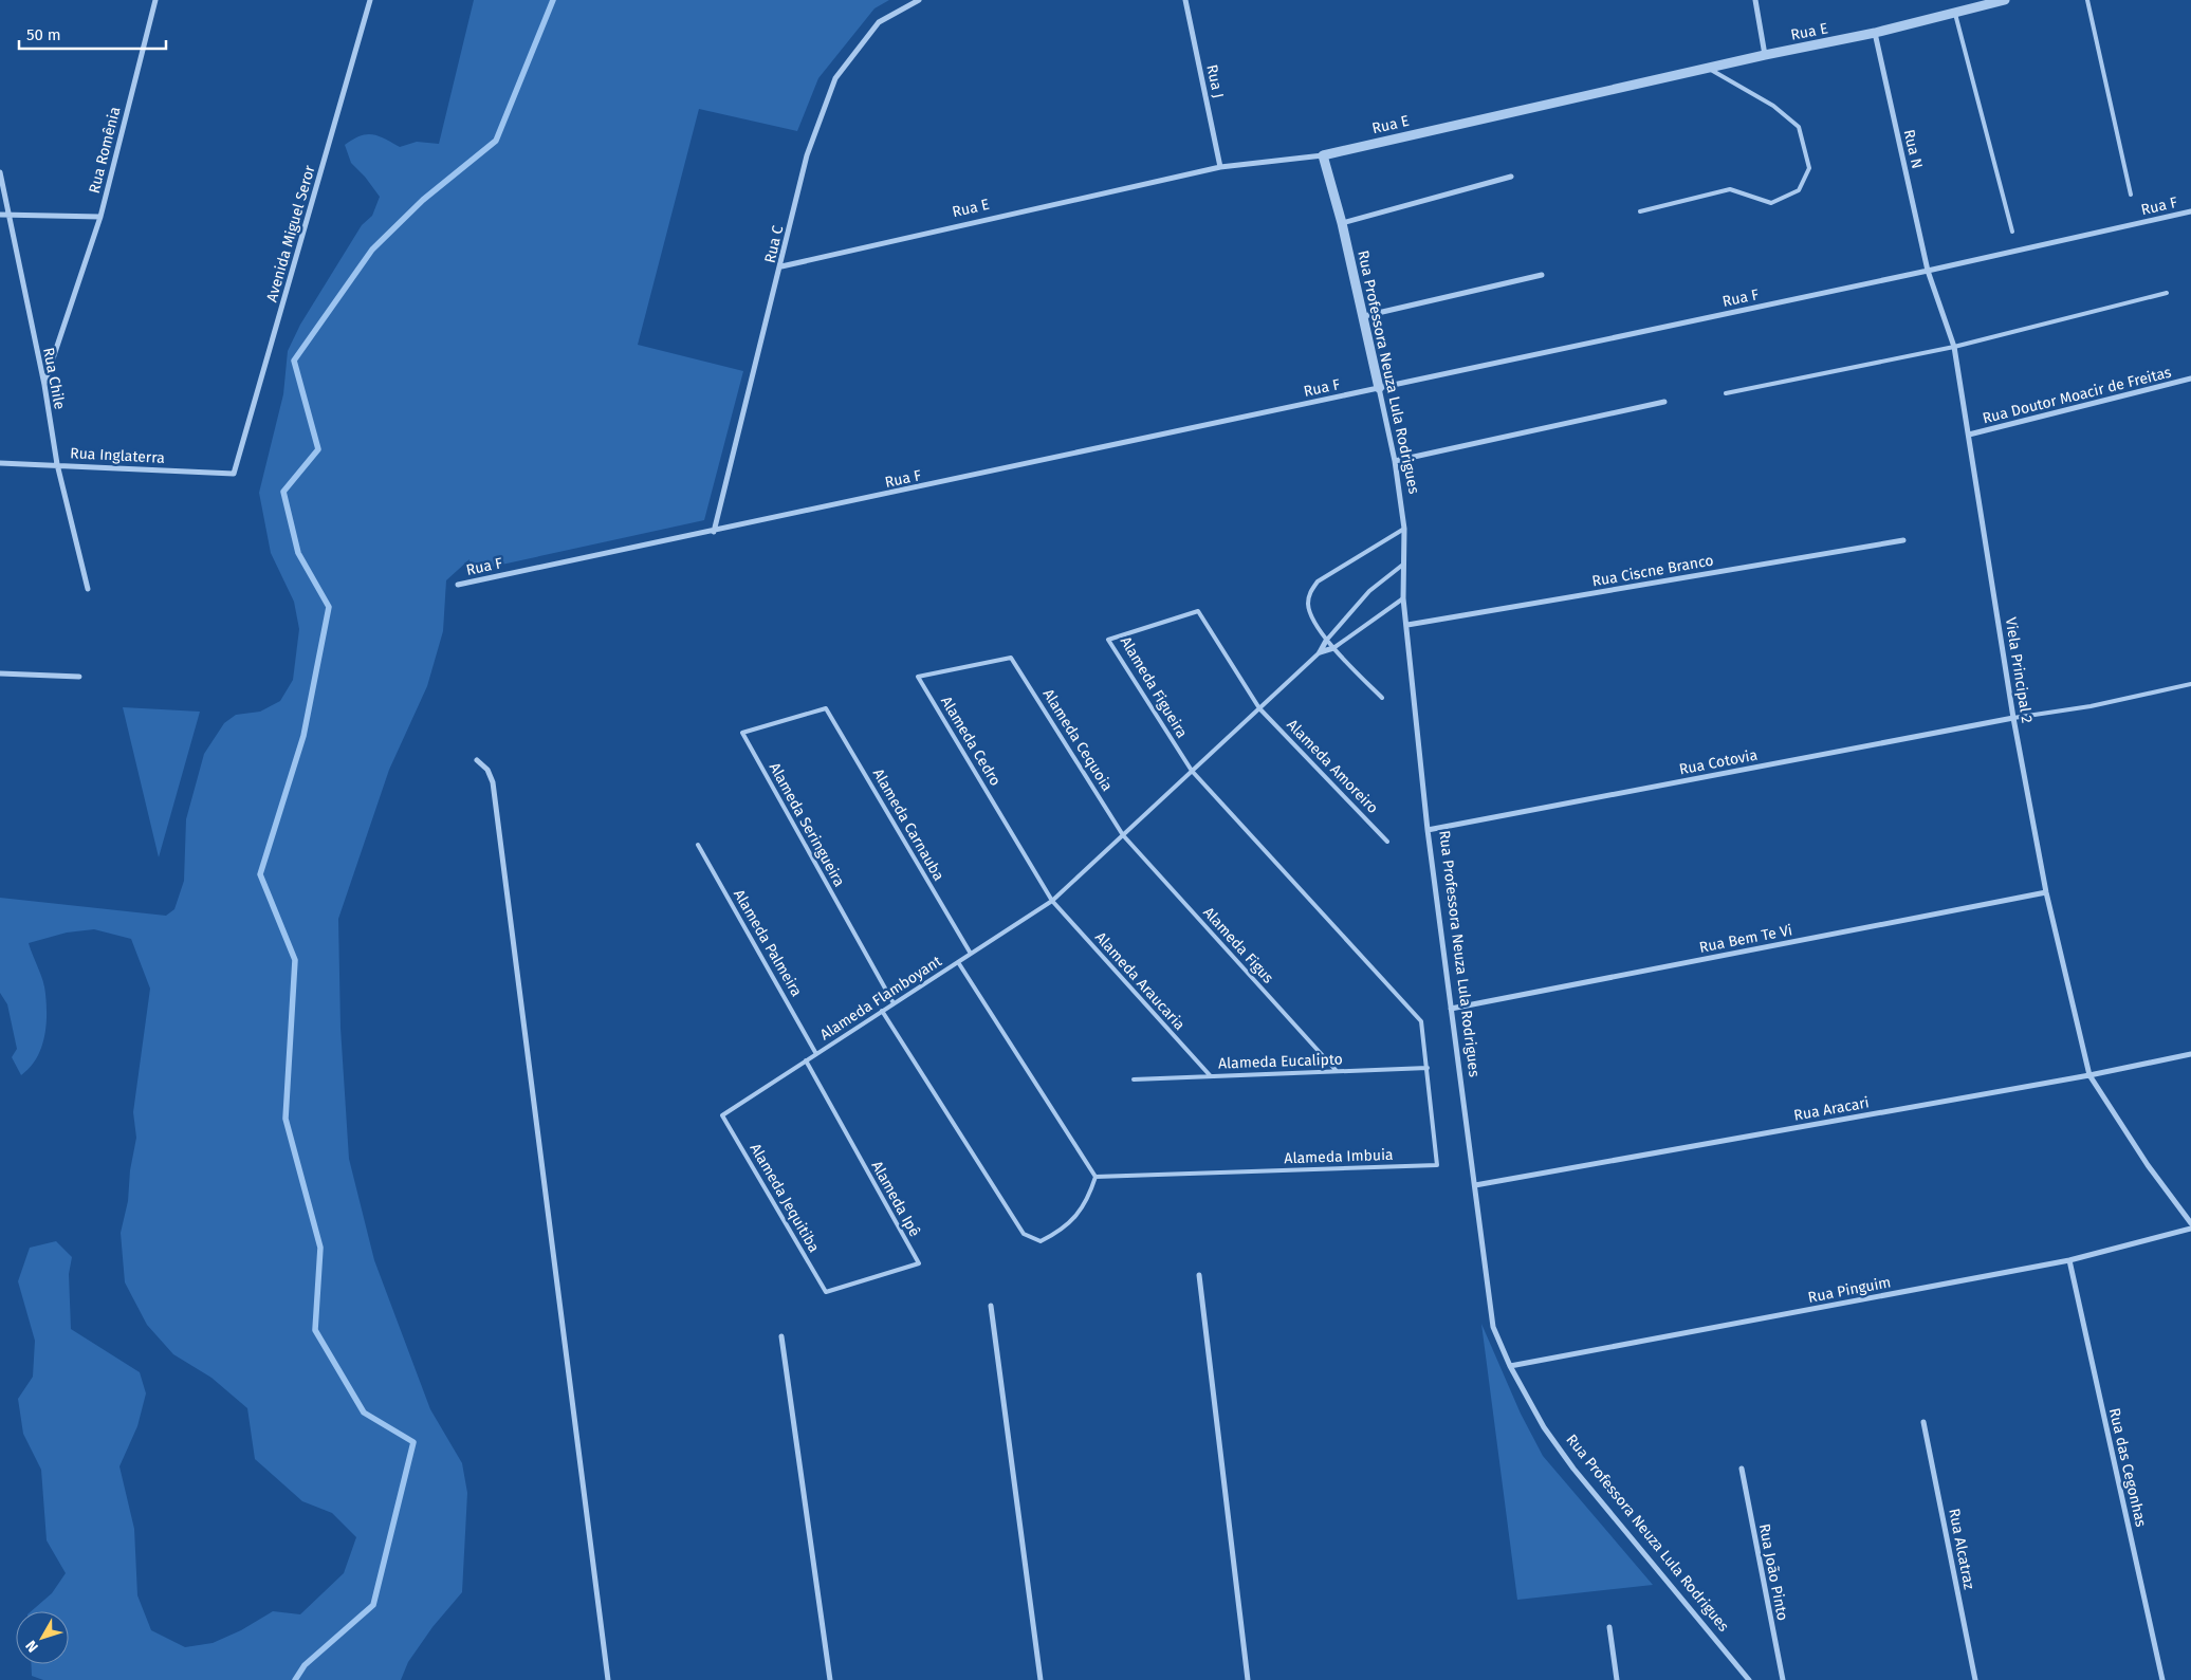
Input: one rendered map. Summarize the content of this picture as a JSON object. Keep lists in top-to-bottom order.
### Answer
{
  "streets": {
    "street": [
      "Rua E",
      "Rua J",
      "Rua N",
      "Rua Romênia",
      "Rua F",
      "Avenida Miguel Seror",
      "Rua C",
      "Rua Professora Neuza Lula Rodrigues",
      "Rua Chile",
      "Rua Doutor Moacir de Freitas",
      "Rua Inglaterra",
      "Rua Ciscne Branco",
      "Viela Principal 2",
      "Rua Cotovia",
      "Rua Bem Te Vi",
      "Rua Aracari",
      "Rua Pinguim",
      "Rua das Cegonhas",
      "Rua Alcatraz",
      "Rua João Pinto"
    ],
    "lane": [
      "Alameda Figueira",
      "Alameda Cequoia",
      "Alameda Cedro",
      "Alameda Amoreiro",
      "Alameda Seringueira",
      "Alameda Carnauba",
      "Alameda Palmeira",
      "Alameda Figus",
      "Alameda Araucaria",
      "Alameda Flamboyant",
      "Alameda Eucalipto",
      "Alameda Imbuia",
      "Alameda Jequitiba",
      "Alameda Ipê"
    ]
  },
  "crossings": [
    ["Rua E", "Rua J"],
    ["Rua E", "Rua N"],
    ["Rua E", "Rua C"],
    ["Rua E", "Rua Professora Neuza Lula Rodrigues"],
    ["Rua N", "Rua F"],
    ["Rua N", "Viela Principal 2"],
    ["Rua Romênia", "Rua Chile"],
    ["Rua F", "Rua C"],
    ["Rua F", "Rua Professora Neuza Lula Rodrigues"],
    ["Rua F", "Viela Principal 2"],
    ["Avenida Miguel Seror", "Rua Inglaterra"],
    ["Rua Professora Neuza Lula Rodrigues", "Rua Ciscne Branco"],
    ["Rua Professora Neuza Lula Rodrigues", "Rua Cotovia"],
    ["Rua Professora Neuza Lula Rodrigues", "Rua Bem Te Vi"],
    ["Rua Professora Neuza Lula Rodrigues", "Rua Aracari"],
    ["Rua Professora Neuza Lula Rodrigues", "Rua Pinguim"],
    ["Rua Chile", "Rua Inglaterra"],
    ["Rua Doutor Moacir de Freitas", "Viela Principal 2"],
    ["Viela Principal 2", "Rua Cotovia"],
    ["Viela Principal 2", "Rua Bem Te Vi"],
    ["Viela Principal 2", "Rua Aracari"],
    ["Alameda Figueira", "Alameda Amoreiro"],
    ["Alameda Figueira", "Alameda Flamboyant"],
    ["Alameda Figueira", "Alameda Imbuia"],
    ["Alameda Cequoia", "Alameda Cedro"],
    ["Alameda Cequoia", "Alameda Figus"],
    ["Alameda Cequoia", "Alameda Flamboyant"],
    ["Alameda Cedro", "Alameda Araucaria"],
    ["Alameda Cedro", "Alameda Flamboyant"],
    ["Alameda Amoreiro", "Alameda Flamboyant"],
    ["Alameda Seringueira", "Alameda Carnauba"],
    ["Alameda Seringueira", "Alameda Flamboyant"],
    ["Alameda Carnauba", "Alameda Flamboyant"],
    ["Alameda Palmeira", "Alameda Flamboyant"],
    ["Alameda Figus", "Alameda Flamboyant"],
    ["Alameda Figus", "Alameda Eucalipto"],
    ["Alameda Araucaria", "Alameda Flamboyant"],
    ["Alameda Araucaria", "Alameda Eucalipto"],
    ["Alameda Flamboyant", "Alameda Imbuia"],
    ["Alameda Flamboyant", "Alameda Jequitiba"],
    ["Alameda Flamboyant", "Alameda Ipê"],
    ["Alameda Eucalipto", "Alameda Imbuia"],
    ["Alameda Jequitiba", "Alameda Ipê"],
    ["Rua Pinguim", "Rua das Cegonhas"]
  ],
  "scale_bar": "50 m",
  "north": "bottom left"
}
